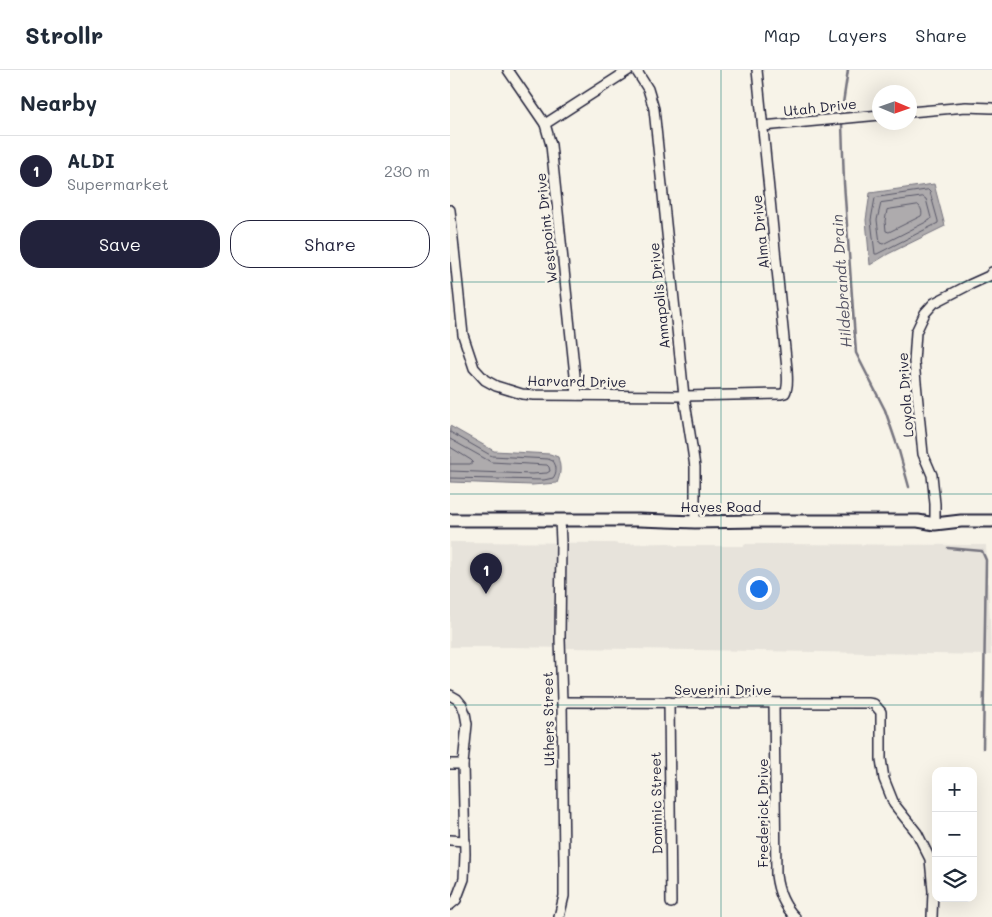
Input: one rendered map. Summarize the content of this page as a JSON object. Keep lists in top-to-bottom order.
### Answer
{
  "streets": {
    "street": [
      "Utah Drive",
      "Westpoint Drive",
      "Alma Drive",
      "Annapolis Drive",
      "Harvard Drive",
      "Loyola Drive",
      "Hayes Road",
      "Severini Drive",
      "Uthers Street",
      "Dominic Street",
      "Frederick Drive"
    ]
  },
  "crossings": [
    ["Utah Drive", "Alma Drive"],
    ["Westpoint Drive", "Harvard Drive"],
    ["Alma Drive", "Harvard Drive"],
    ["Annapolis Drive", "Harvard Drive"],
    ["Annapolis Drive", "Hayes Road"],
    ["Loyola Drive", "Hayes Road"],
    ["Hayes Road", "Uthers Street"],
    ["Severini Drive", "Uthers Street"],
    ["Severini Drive", "Dominic Street"],
    ["Severini Drive", "Frederick Drive"]
  ],
  "water": ["Hildebrandt Drain"],
  "north": "right",
  "page": {
    "header": "Strollr",
    "nav": ["Map", "Layers", "Share"],
    "heading": "Nearby",
    "list": [
      {
        "mark": "1",
        "name": "ALDI",
        "note": "Supermarket",
        "value": "230 m"
      }
    ],
    "buttons": ["Save", "Share"],
    "pins": "1",
    "map_buttons": ["+", "−"]
  }
}
